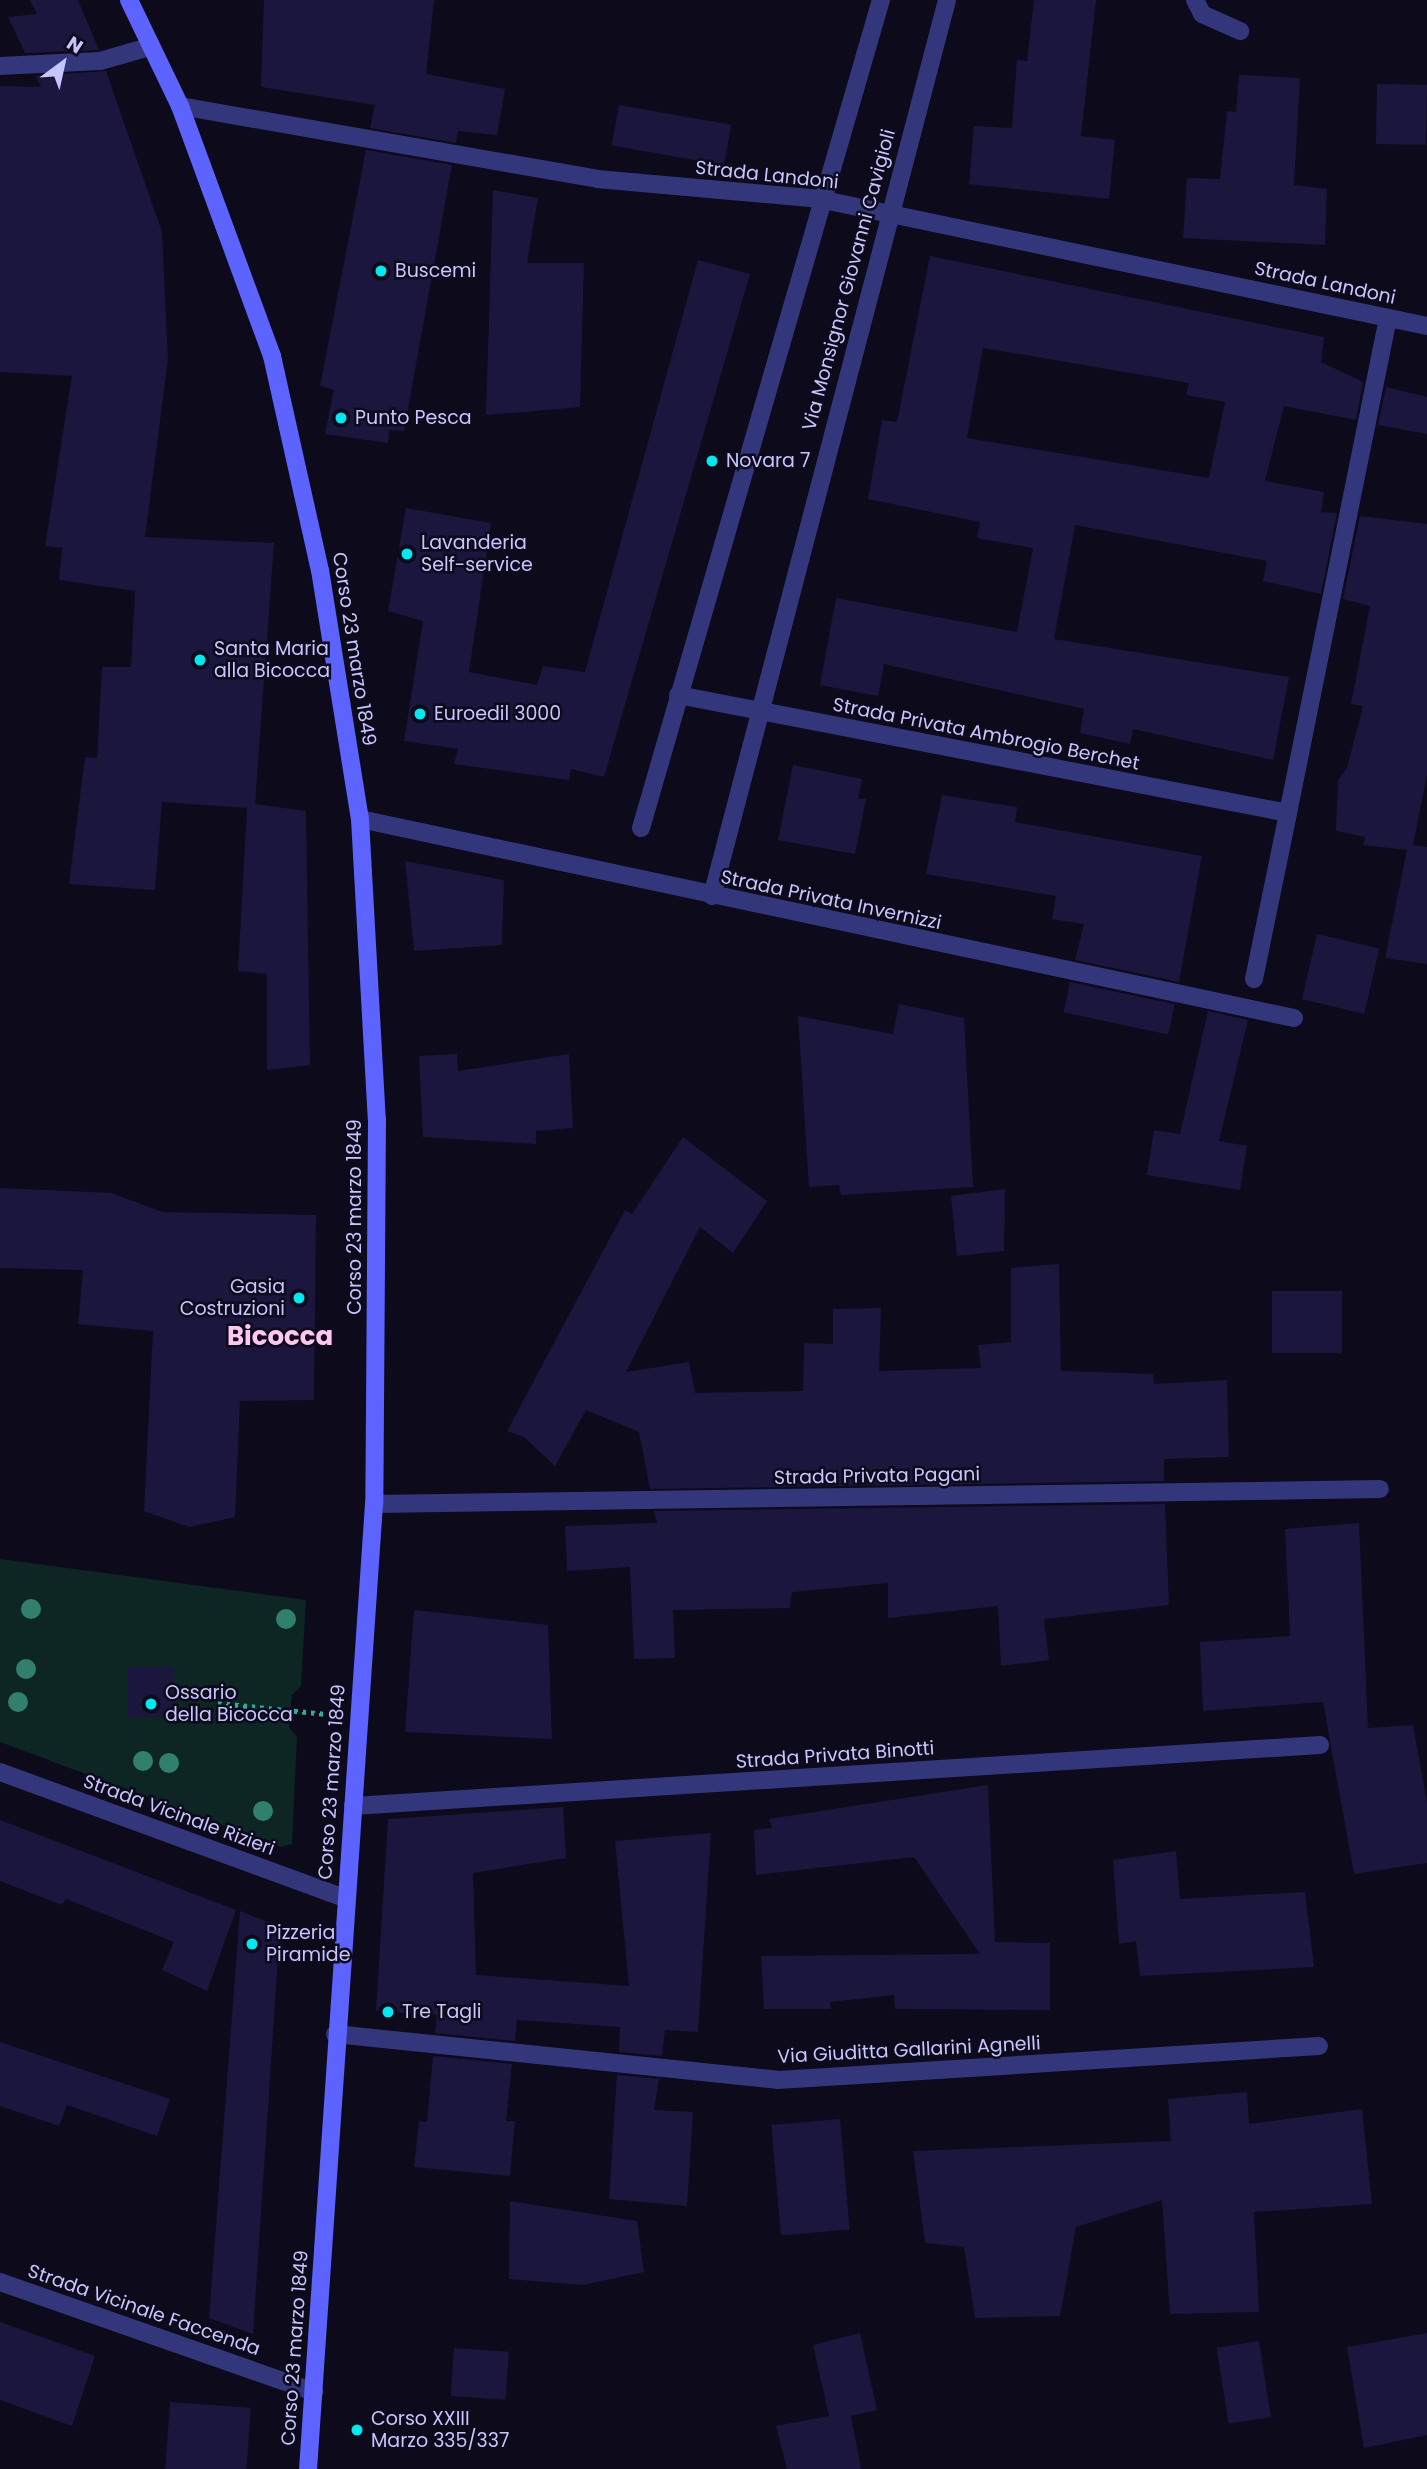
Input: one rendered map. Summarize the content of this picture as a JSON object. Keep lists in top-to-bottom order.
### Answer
{
  "streets": {
    "main road": ["Corso 23 marzo 1849"],
    "street": [
      "Strada Landoni",
      "Via Monsignor Giovanni Cavigioli",
      "Strada Privata Ambrogio Berchet",
      "Strada Privata Invernizzi",
      "Strada Privata Pagani",
      "Strada Privata Binotti",
      "Strada Vicinale Rizieri",
      "Via Giuditta Gallarini Agnelli",
      "Strada Vicinale Faccenda"
    ]
  },
  "crossings": [
    ["Strada Landoni", "Via Monsignor Giovanni Cavigioli"],
    ["Strada Landoni", "Corso 23 marzo 1849"],
    ["Via Monsignor Giovanni Cavigioli", "Strada Privata Ambrogio Berchet"],
    ["Via Monsignor Giovanni Cavigioli", "Strada Privata Invernizzi"],
    ["Corso 23 marzo 1849", "Strada Privata Invernizzi"],
    ["Corso 23 marzo 1849", "Strada Privata Pagani"],
    ["Corso 23 marzo 1849", "Strada Privata Binotti"],
    ["Corso 23 marzo 1849", "Strada Vicinale Rizieri"],
    ["Corso 23 marzo 1849", "Via Giuditta Gallarini Agnelli"],
    ["Corso 23 marzo 1849", "Strada Vicinale Faccenda"]
  ],
  "districts": ["Bicocca"],
  "places": [
    "Buscemi",
    "Punto Pesca",
    "Novara 7",
    "Lavanderia Self-service",
    "Santa Maria alla Bicocca",
    "Euroedil 3000",
    "Gasia Costruzioni",
    "Ossario della Bicocca",
    "Pizzeria Piramide",
    "Tre Tagli",
    "Corso XXIII Marzo 335/337"
  ],
  "north": "top right"
}
